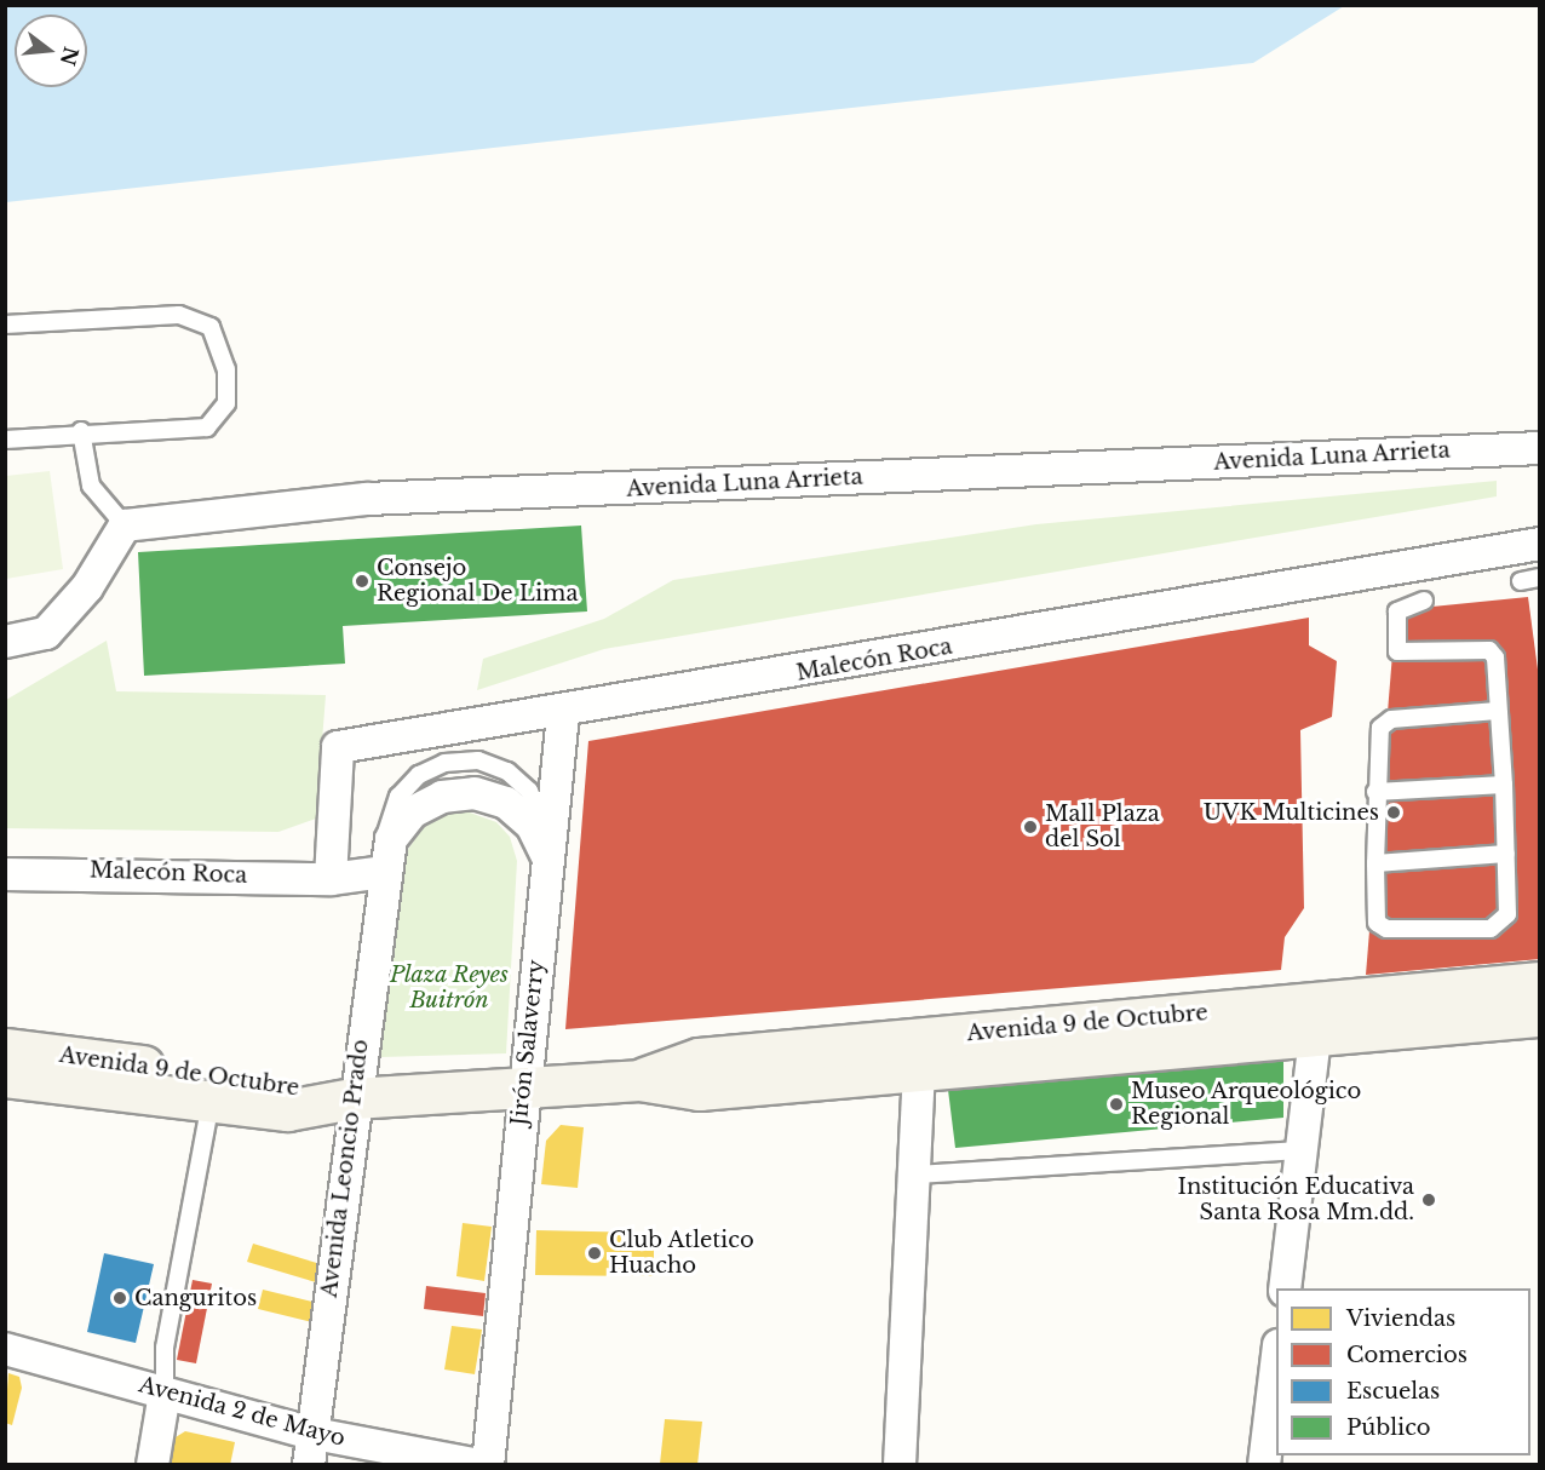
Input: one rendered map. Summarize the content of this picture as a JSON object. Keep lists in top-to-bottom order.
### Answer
{
  "streets": {
    "street": [
      "Avenida Luna Arrieta",
      "Malecón Roca",
      "Avenida 9 de Octubre",
      "Jirón Salaverry",
      "Avenida Leoncio Prado",
      "Avenida 2 de Mayo"
    ]
  },
  "crossings": [
    ["Malecón Roca", "Jirón Salaverry"],
    ["Malecón Roca", "Avenida Leoncio Prado"],
    ["Avenida 9 de Octubre", "Jirón Salaverry"],
    ["Avenida 9 de Octubre", "Avenida Leoncio Prado"],
    ["Avenida Leoncio Prado", "Avenida 2 de Mayo"]
  ],
  "parks": ["Plaza Reyes Buitrón"],
  "places": [
    "Consejo Regional De Lima",
    "UVK Multicines",
    "Mall Plaza del Sol",
    "Museo Arqueológico Regional",
    "Institución Educativa Santa Rosa Mm.dd.",
    "Club Atletico Huacho",
    "Canguritos"
  ],
  "legend": [
    "Viviendas",
    "Comercios",
    "Escuelas",
    "Público"
  ],
  "north": "right"
}
